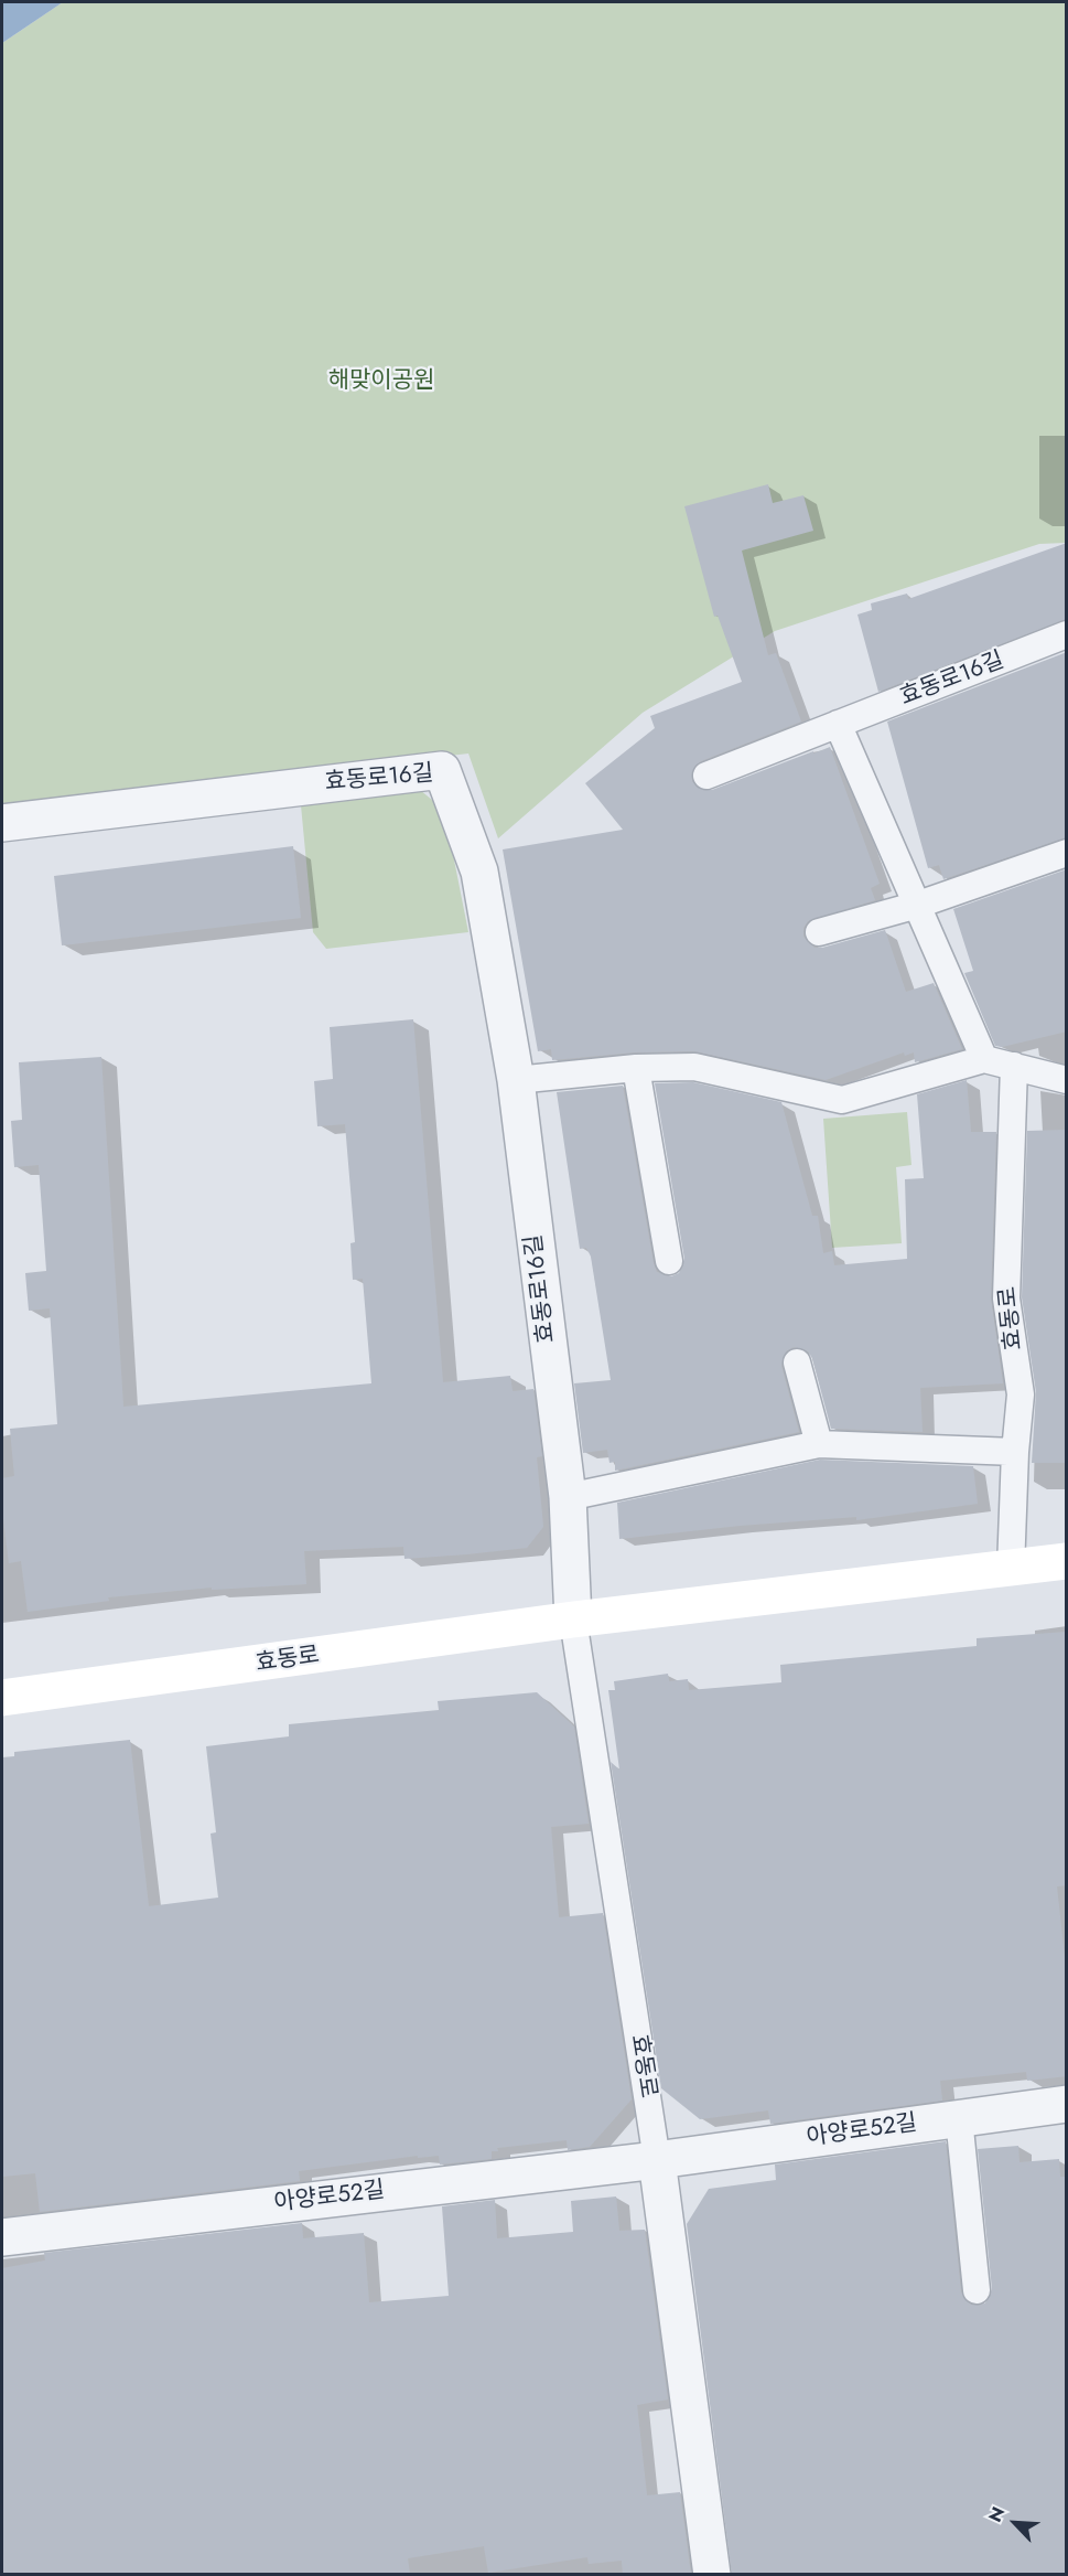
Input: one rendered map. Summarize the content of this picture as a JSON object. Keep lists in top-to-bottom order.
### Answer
{
  "streets": {
    "main road": ["효동로"],
    "street": ["효동로16길", "아양로52길"]
  },
  "crossings": [
    ["효동로16길", "효동로"],
    ["효동로", "아양로52길"]
  ],
  "parks": ["해맞이공원"],
  "north": "top left"
}
